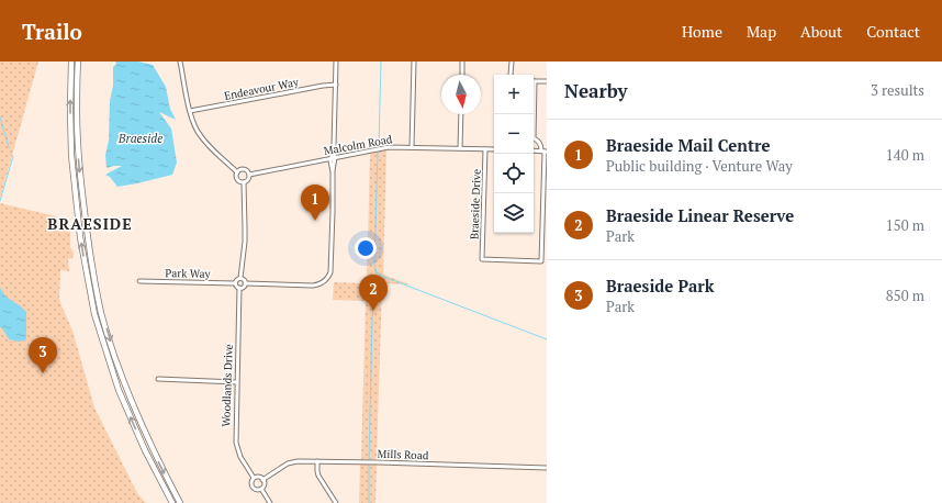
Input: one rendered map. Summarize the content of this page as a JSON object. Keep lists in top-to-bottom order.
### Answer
{
  "streets": {
    "street": [
      "Endeavour Way",
      "Malcolm Road",
      "Braeside Drive",
      "Park Way",
      "Woodlands Drive",
      "Mills Road"
    ]
  },
  "crossings": [
    ["Malcolm Road", "Braeside Drive"],
    ["Park Way", "Woodlands Drive"],
    ["Woodlands Drive", "Mills Road"]
  ],
  "districts": ["BRAESIDE"],
  "water": ["Braeside"],
  "north": "bottom",
  "page": {
    "header": "Trailo",
    "nav": [
      "Home",
      "Map",
      "About",
      "Contact"
    ],
    "heading": ["Nearby", "3 results"],
    "map_buttons": ["+", "−"],
    "list": [
      {
        "mark": "1",
        "name": "Braeside Mail Centre",
        "note": "Public building · Venture Way",
        "value": "140 m"
      },
      {
        "mark": "2",
        "name": "Braeside Linear Reserve",
        "note": "Park",
        "value": "150 m"
      },
      {
        "mark": "3",
        "name": "Braeside Park",
        "note": "Park",
        "value": "850 m"
      }
    ],
    "pins": ["1", "2", "3"]
  }
}
